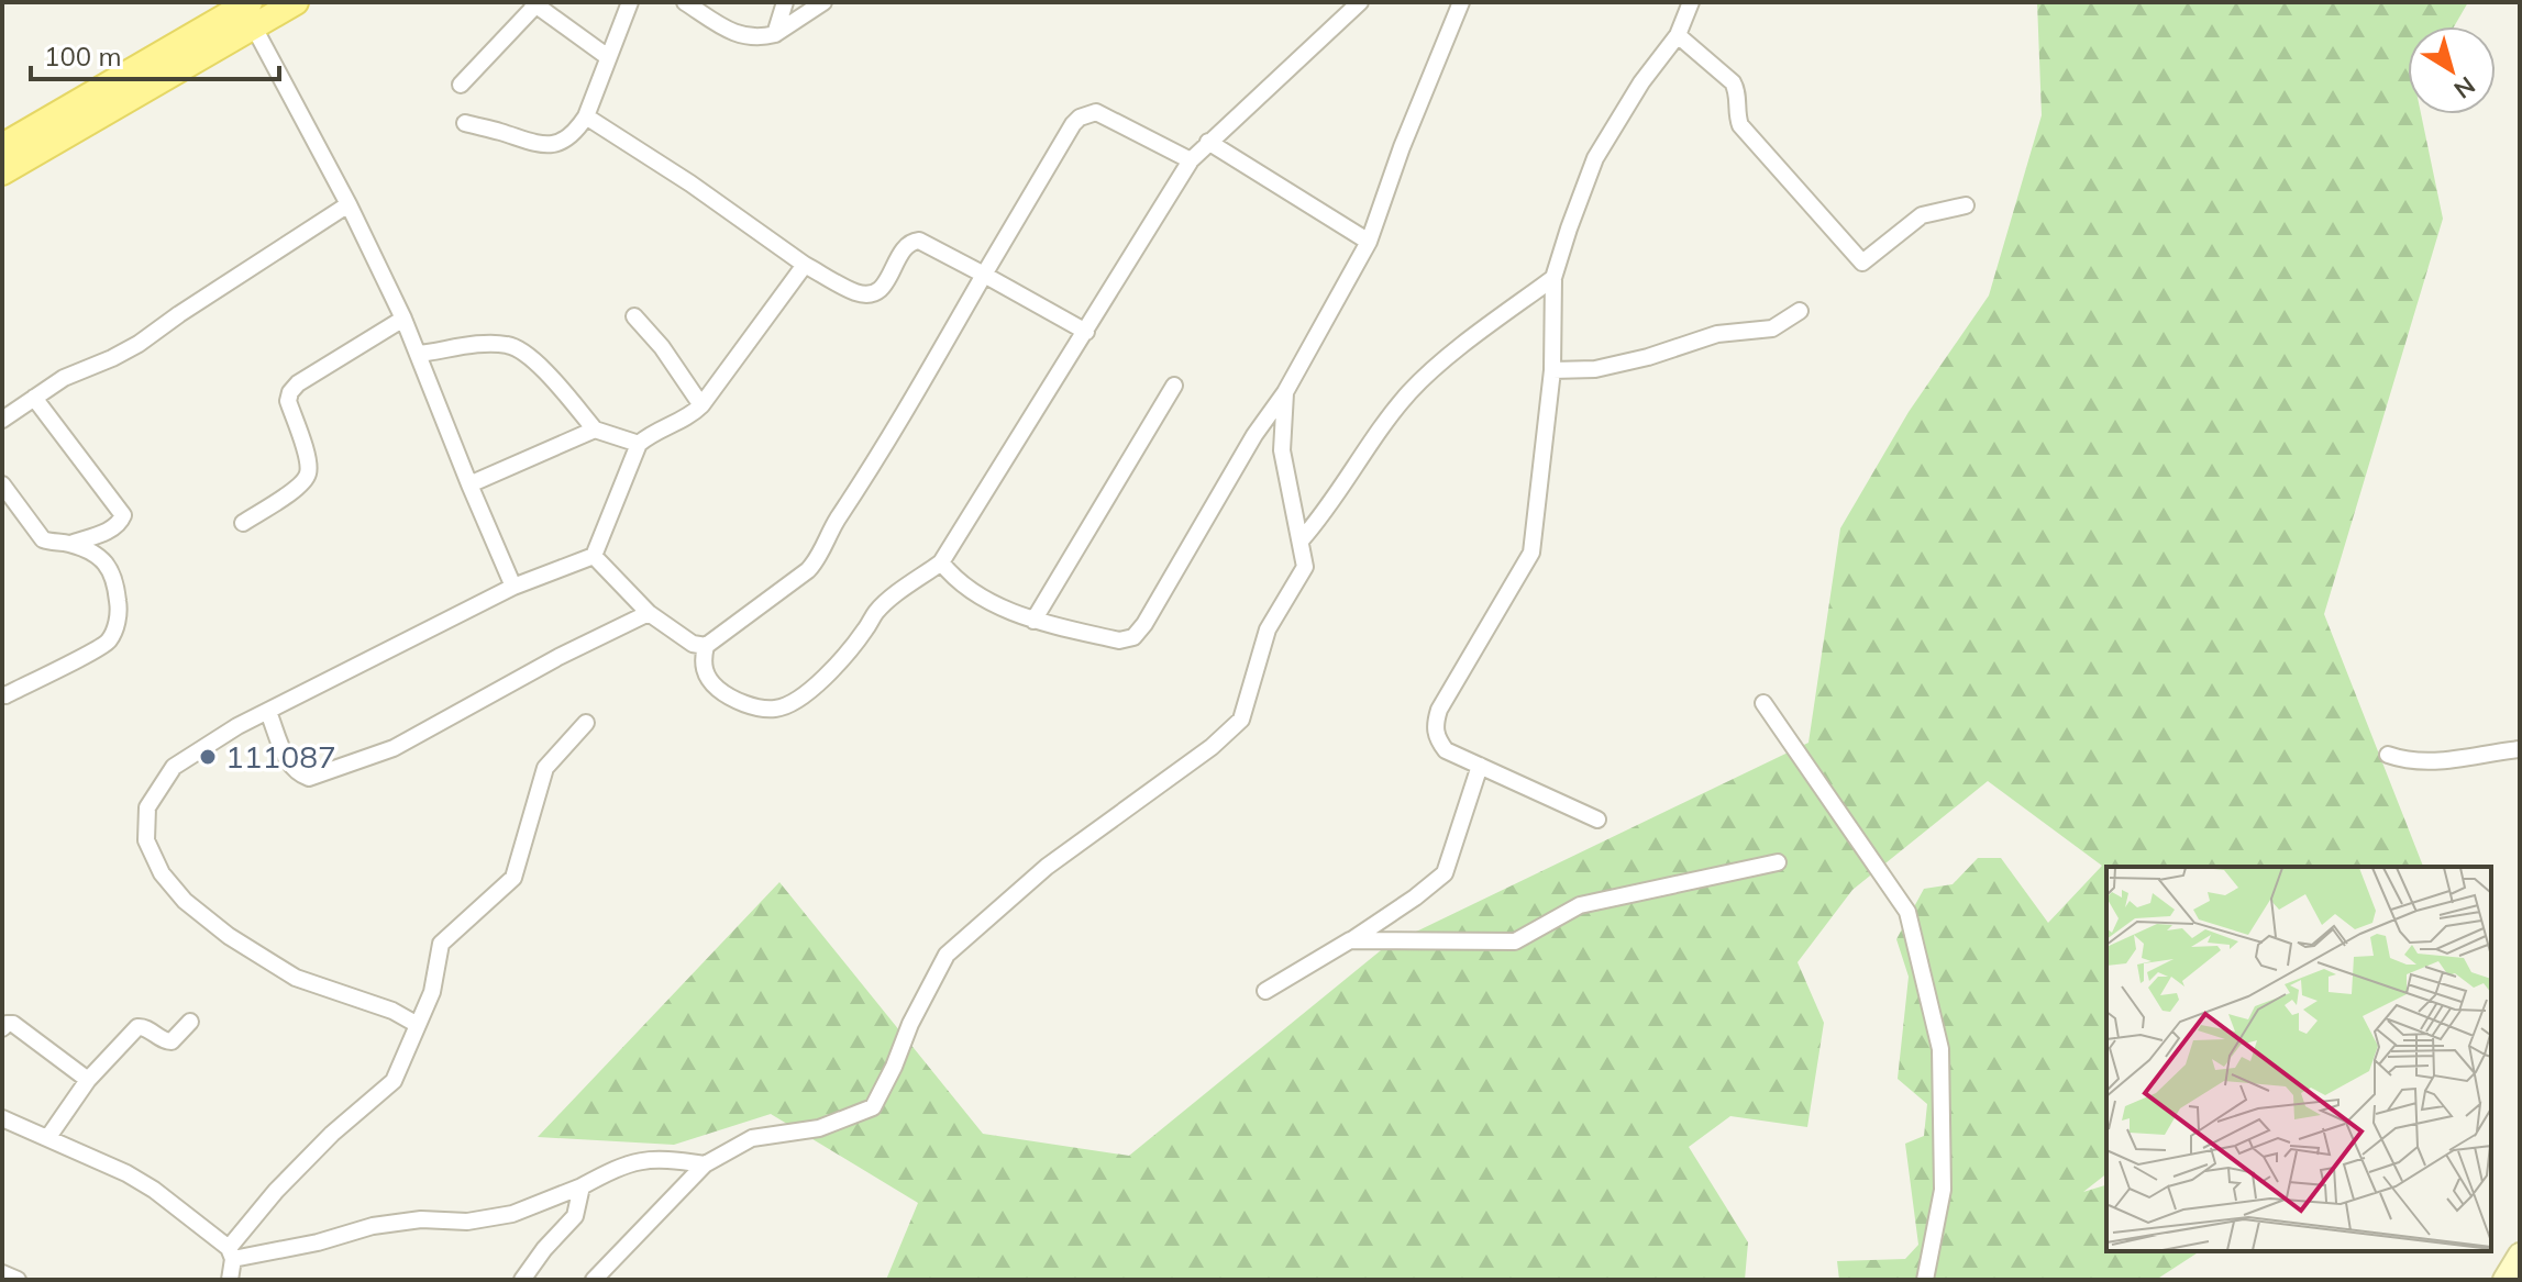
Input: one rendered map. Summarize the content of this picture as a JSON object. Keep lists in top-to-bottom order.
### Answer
{
  "places": ["111087"],
  "scale_bar": "100 m",
  "north": "bottom right"
}
